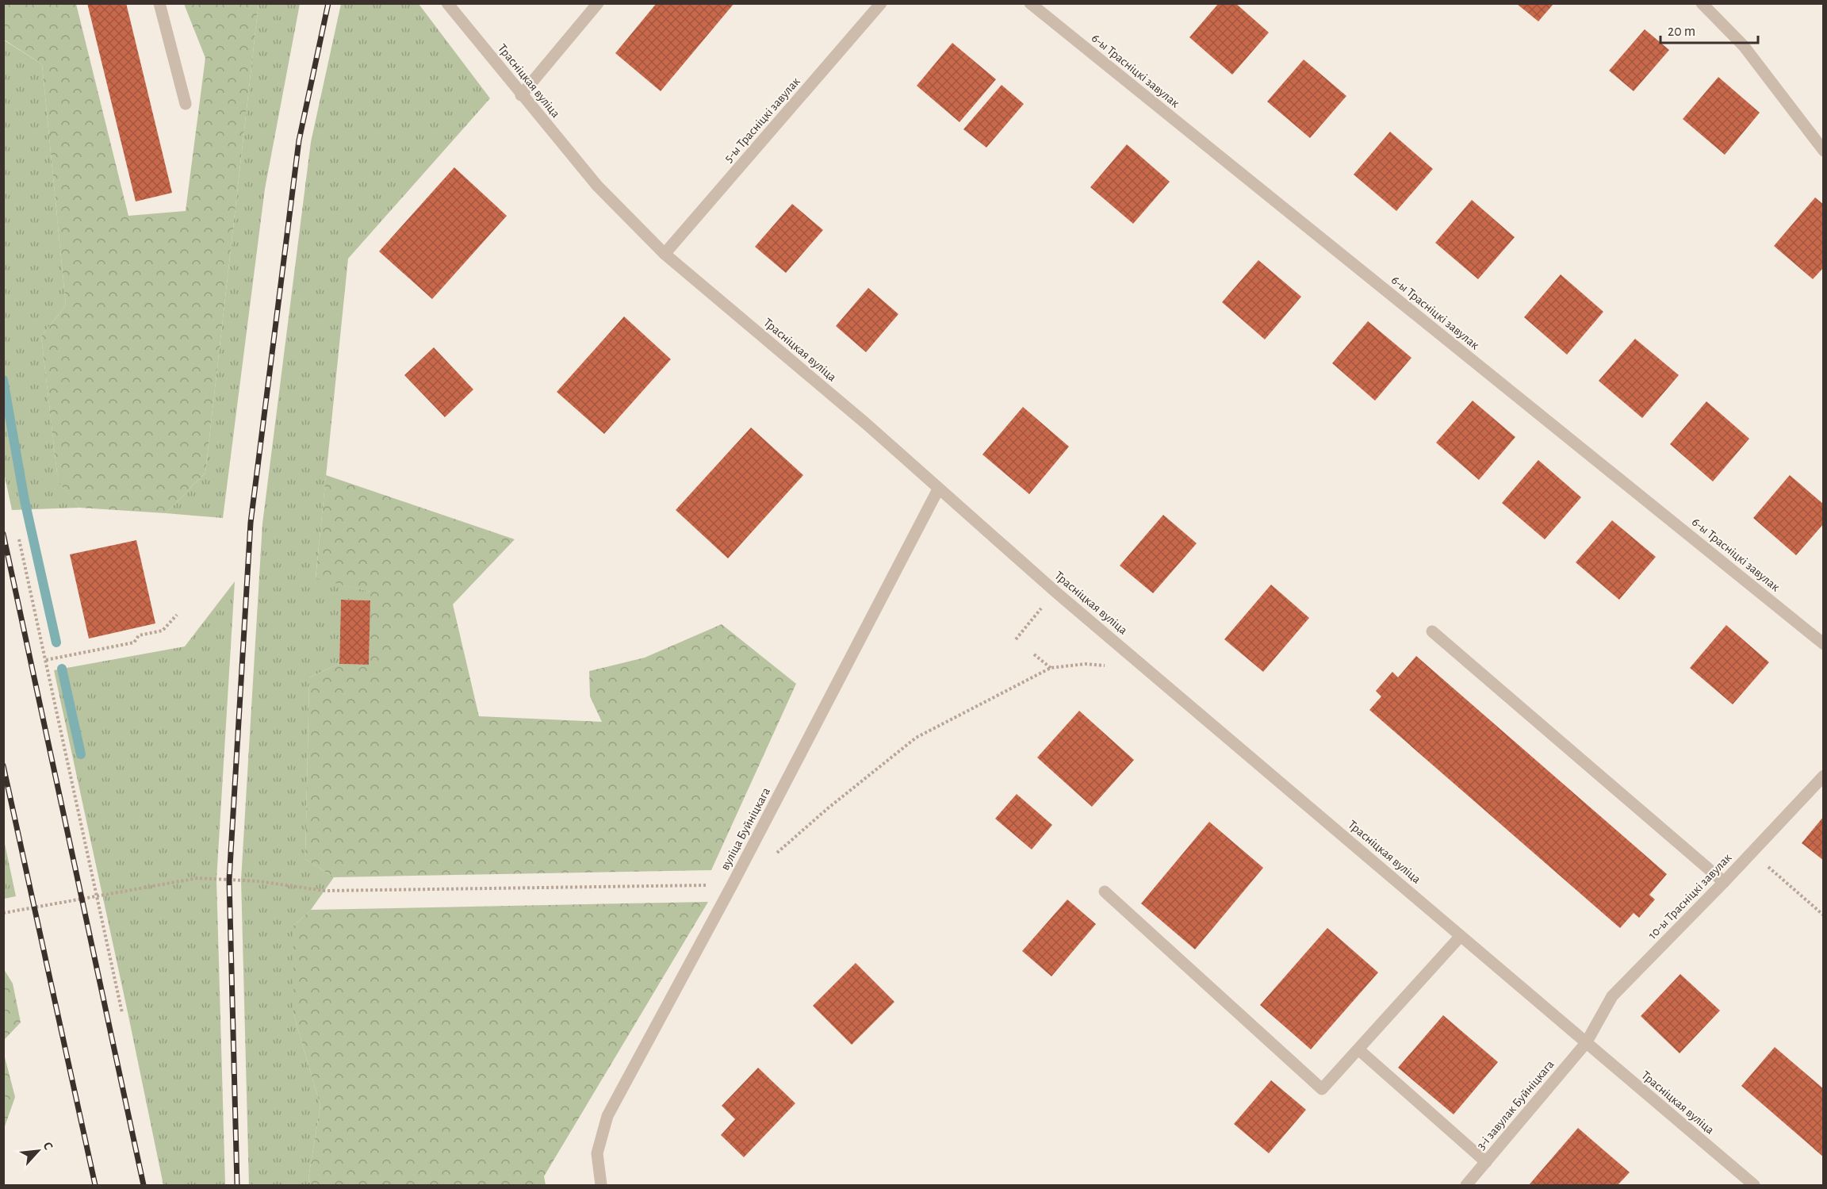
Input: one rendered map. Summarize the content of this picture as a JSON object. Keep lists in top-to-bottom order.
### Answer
{
  "streets": {
    "street": [
      "6-ы Трасніцкі завулак",
      "Трасніцкая вуліца",
      "5-ы Трасніцкі завулак",
      "вуліца Буйніцкага",
      "10-ы Трасніцкі завулак",
      "3-і завулак Буйніцкага"
    ]
  },
  "crossings": [
    ["Трасніцкая вуліца", "5-ы Трасніцкі завулак"],
    ["Трасніцкая вуліца", "вуліца Буйніцкага"],
    ["Трасніцкая вуліца", "10-ы Трасніцкі завулак"],
    ["Трасніцкая вуліца", "3-і завулак Буйніцкага"],
    ["10-ы Трасніцкі завулак", "3-і завулак Буйніцкага"]
  ],
  "scale_bar": "20 m",
  "north": "top right"
}
